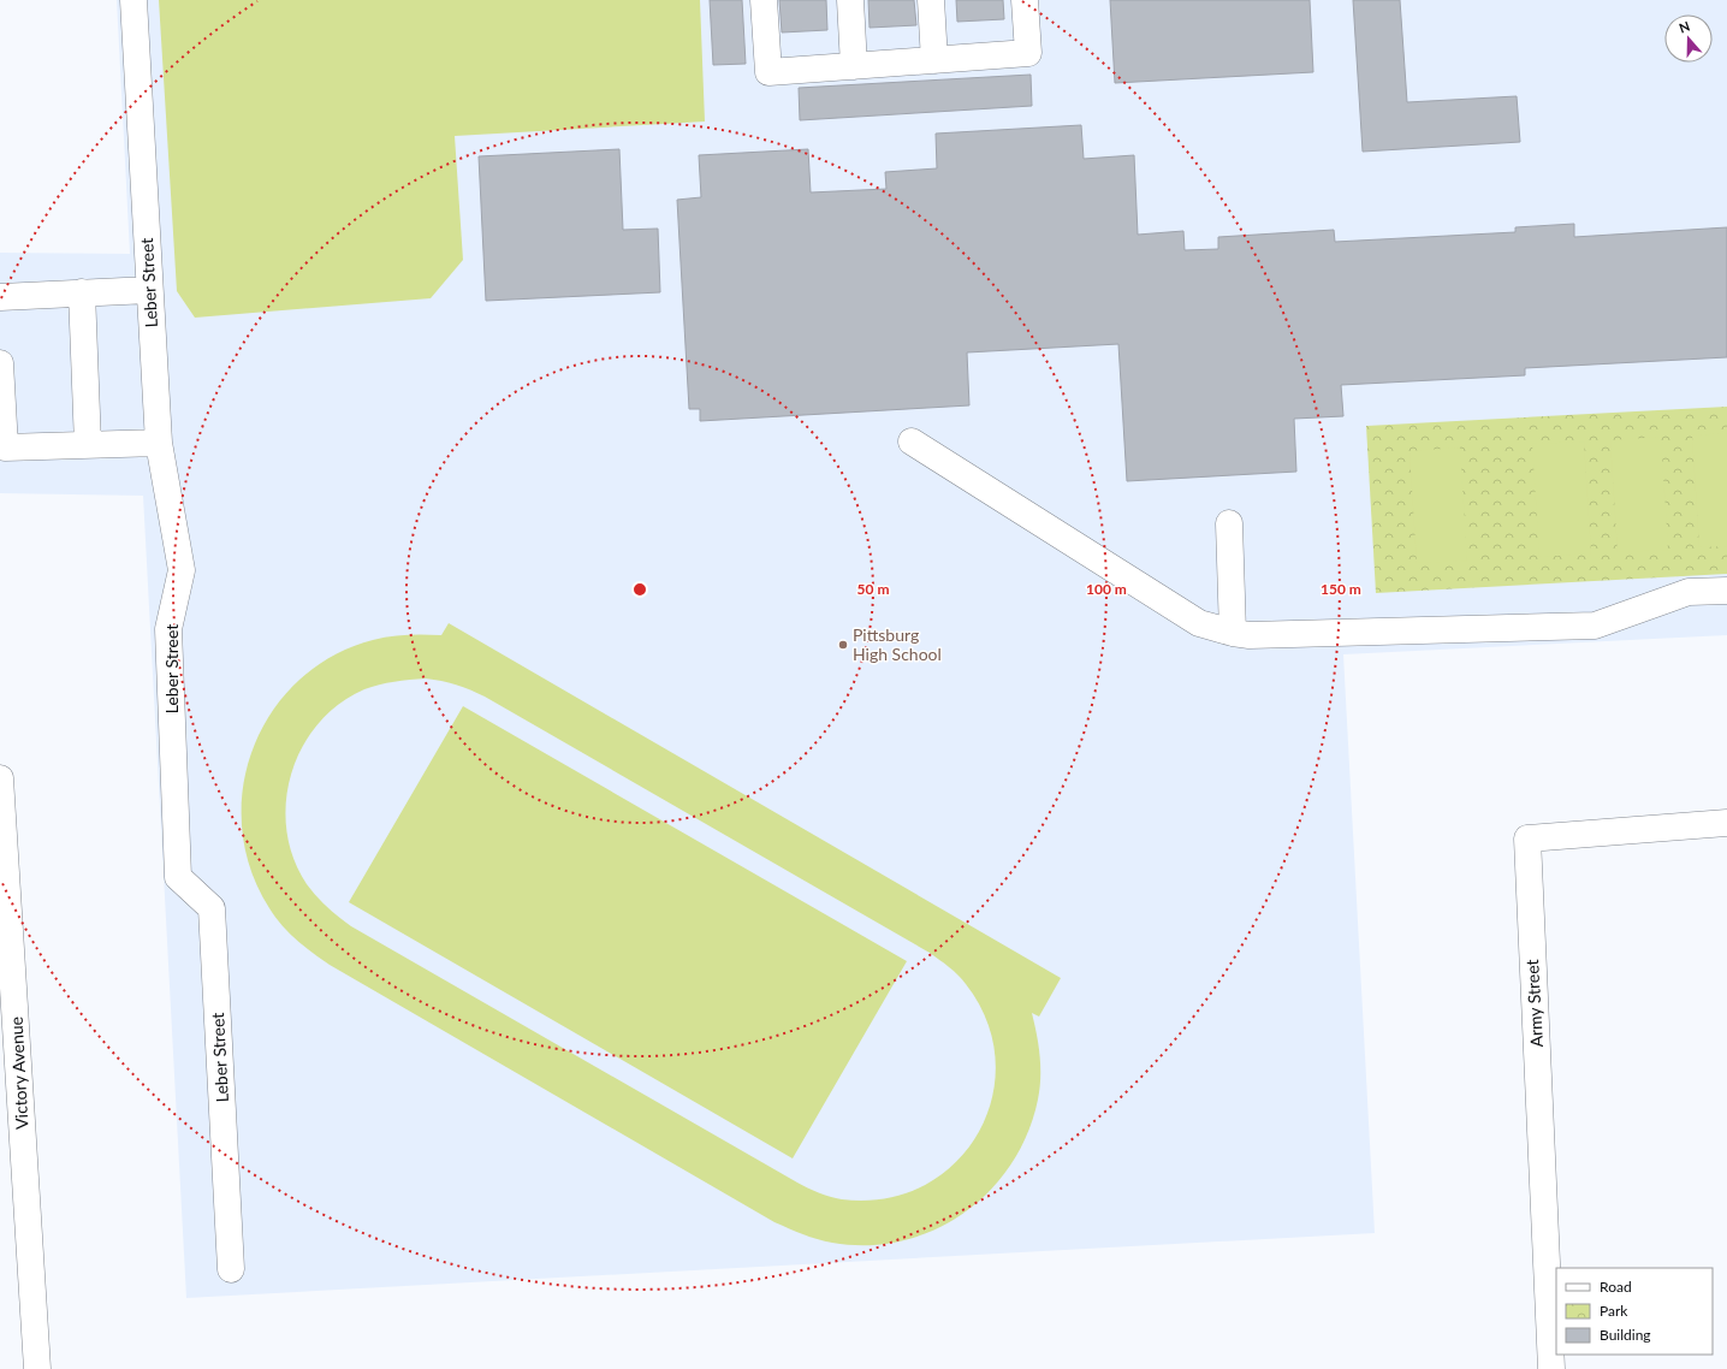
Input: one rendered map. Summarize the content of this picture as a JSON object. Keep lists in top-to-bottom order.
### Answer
{
  "streets": {
    "street": ["Leber Street", "Army Street", "Victory Avenue"]
  },
  "places": ["Pittsburg High School"],
  "legend": ["Road", "Park", "Building"],
  "north": "top",
  "rings": ["50 m", "100 m", "150 m"]
}
